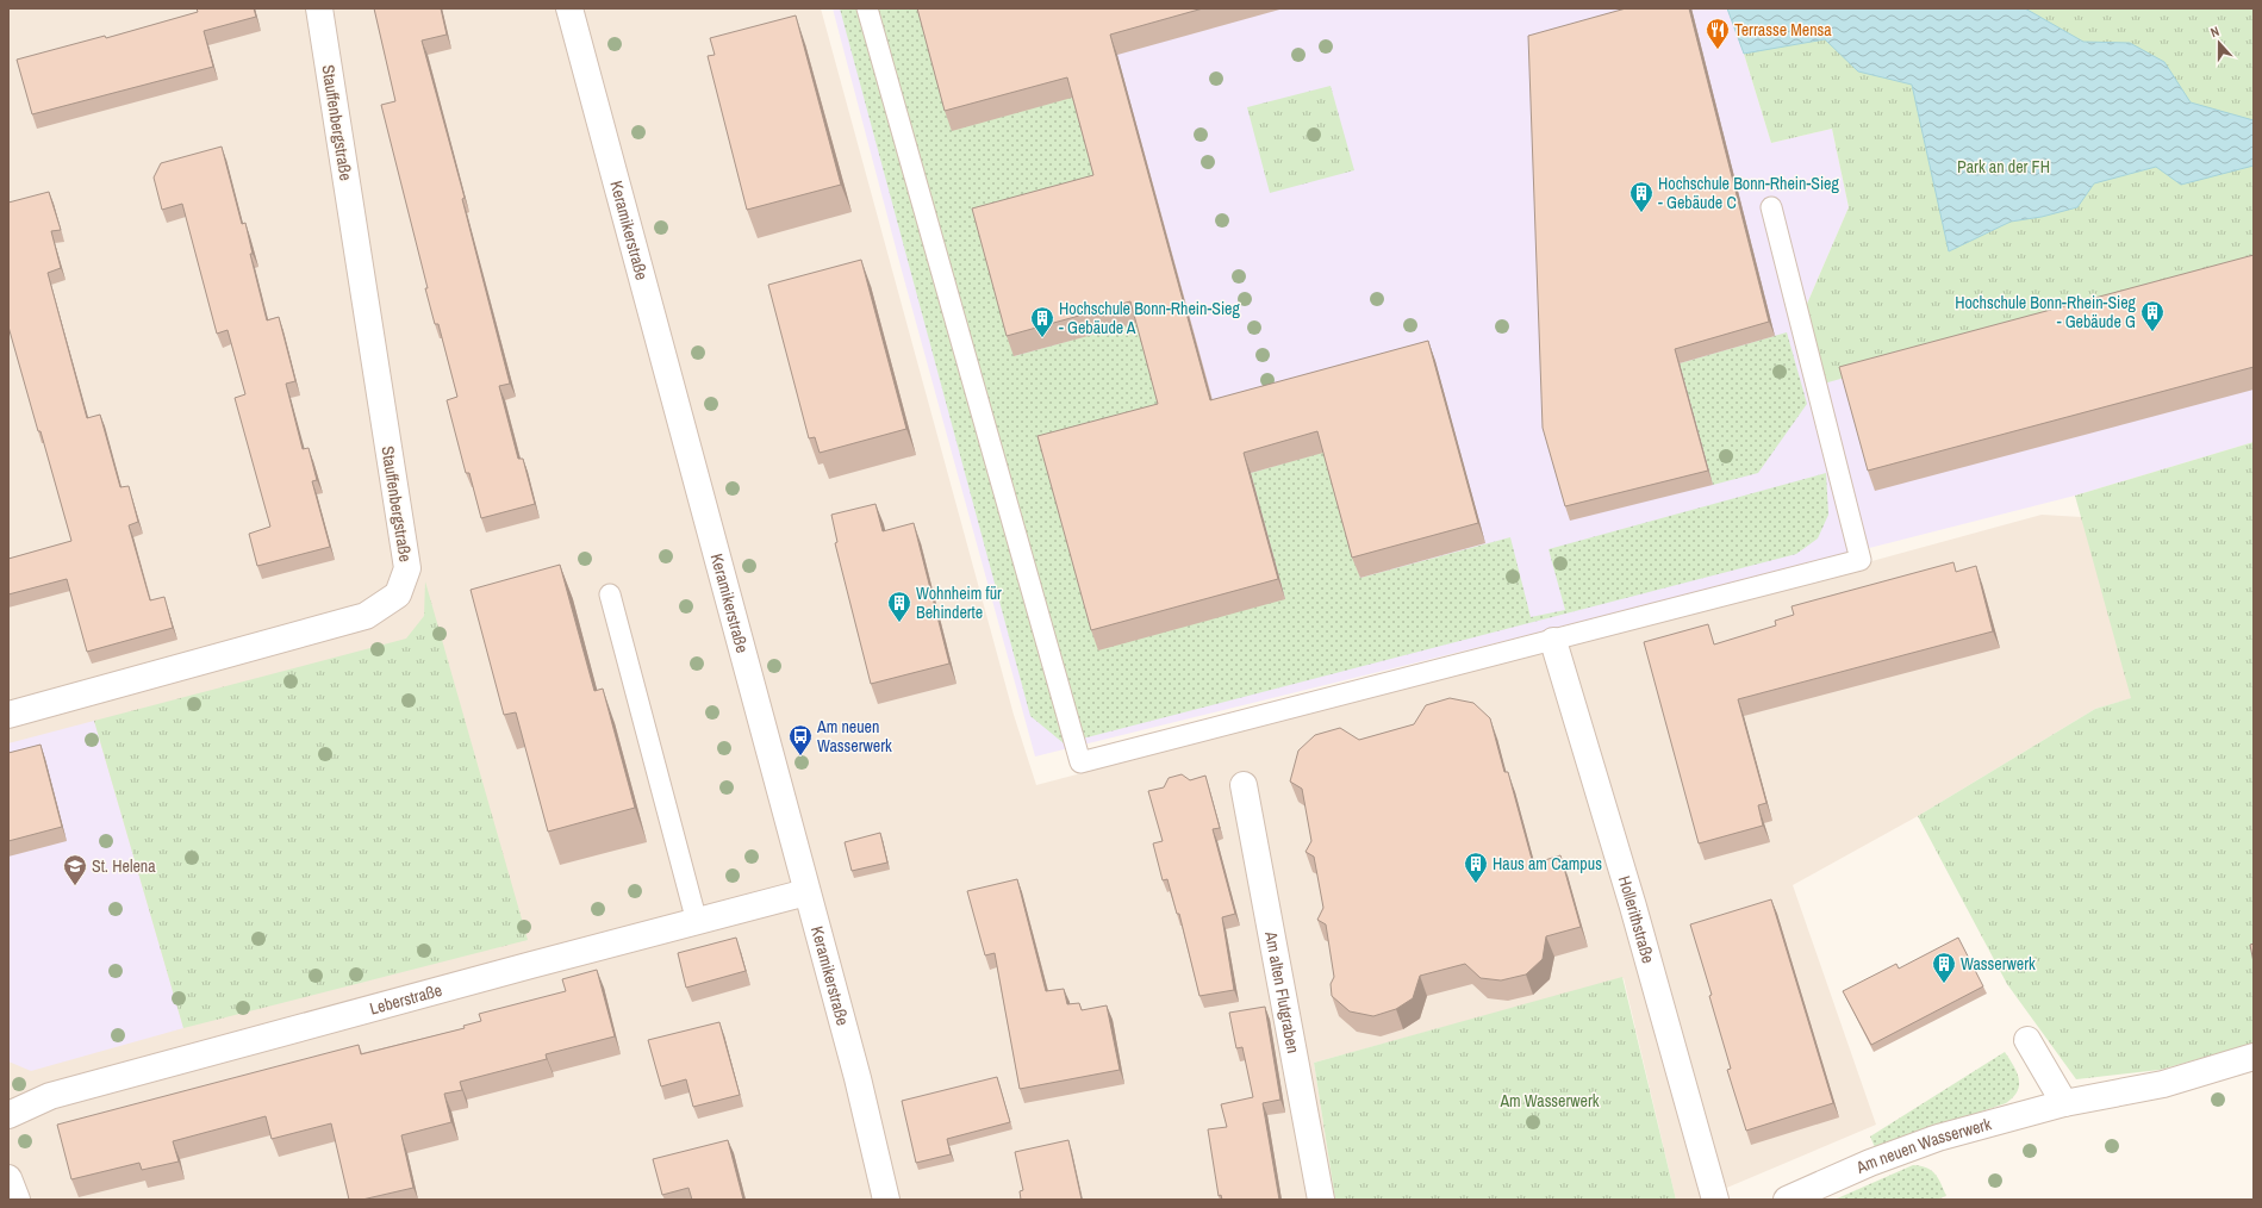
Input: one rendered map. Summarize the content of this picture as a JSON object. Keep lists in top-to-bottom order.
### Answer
{
  "streets": {
    "street": [
      "Stauffenbergstraße",
      "Keramikerstraße",
      "Hollerithstraße",
      "Am alten Flutgraben",
      "Leberstraße",
      "Am neuen Wasserwerk"
    ]
  },
  "crossings": [
    ["Keramikerstraße", "Leberstraße"]
  ],
  "parks": ["Park an der FH", "Am Wasserwerk"],
  "places": {
    "restaurant": ["Terrasse Mensa"],
    "building": [
      "Hochschule Bonn-Rhein-Sieg - Gebäude C",
      "Hochschule Bonn-Rhein-Sieg - Gebäude G",
      "Hochschule Bonn-Rhein-Sieg - Gebäude A",
      "Wohnheim für Behinderte",
      "Haus am Campus",
      "Wasserwerk"
    ],
    "bus stop": ["Am neuen Wasserwerk"],
    "school or university": ["St. Helena"]
  },
  "north": "top"
}
